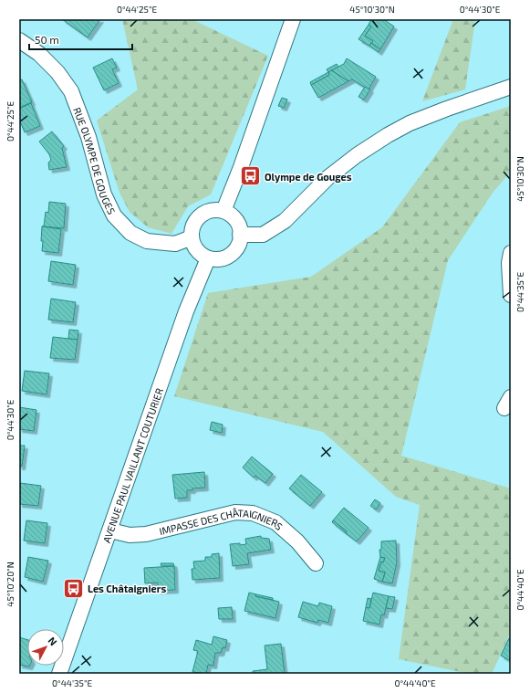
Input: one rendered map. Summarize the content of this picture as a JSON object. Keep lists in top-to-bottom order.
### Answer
{
  "streets": {
    "street": ["RUE OLYMPE DE GOUGES", "AVENUE PAUL VAILLANT COUTURIER", "IMPASSE DES CHÂTAIGNIERS"]
  },
  "crossings": [
    ["RUE OLYMPE DE GOUGES", "AVENUE PAUL VAILLANT COUTURIER"],
    ["AVENUE PAUL VAILLANT COUTURIER", "IMPASSE DES CHÂTAIGNIERS"]
  ],
  "places": {
    "bus stop": ["Olympe de Gouges", "Les Châtaigniers"]
  },
  "scale_bar": "50 m",
  "north": "top right",
  "coordinates": [
    "0°44'25\"E",
    "45°10'30\"N",
    "0°44'30\"E",
    "0°44'35\"E",
    "45°10'20\"N",
    "0°44'40\"E"
  ]
}
